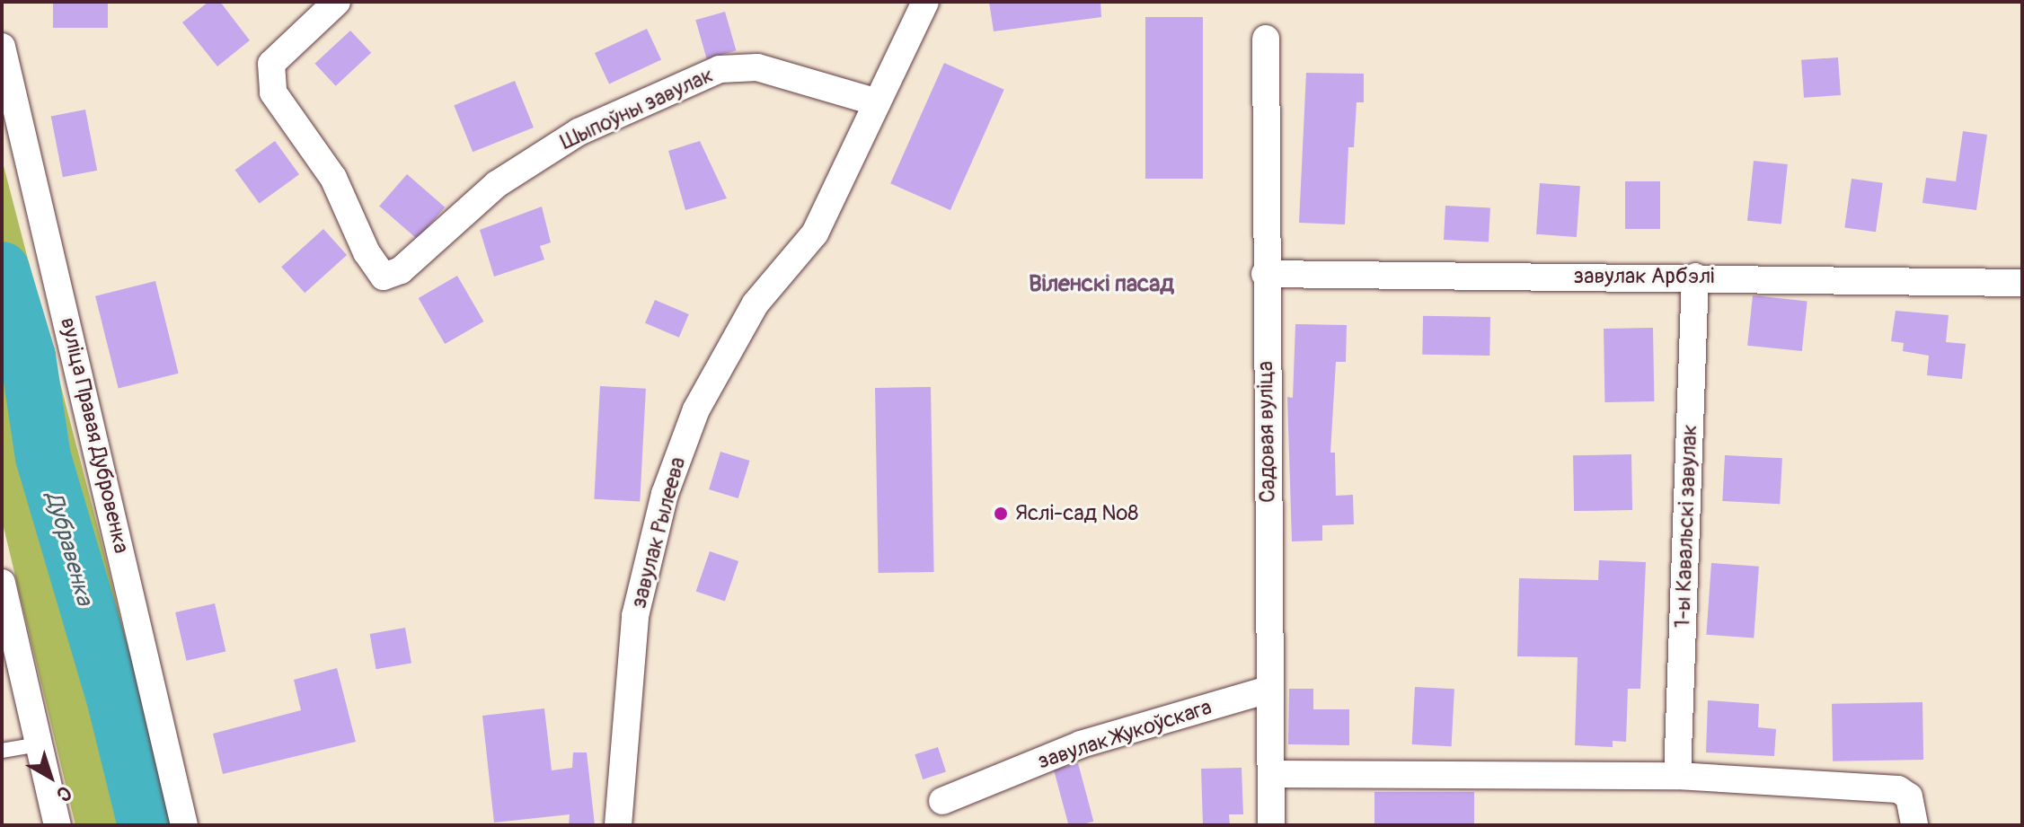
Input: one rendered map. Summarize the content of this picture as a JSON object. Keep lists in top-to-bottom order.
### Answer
{
  "streets": {
    "street": [
      "Шыпоўны завулак",
      "завулак Арбэлі",
      "Садовая вуліца",
      "вуліца Правая Дубровенка",
      "1-ы Кавальскі завулак",
      "завулак Рылеева",
      "завулак Жукоўскага"
    ]
  },
  "crossings": [
    ["Шыпоўны завулак", "завулак Рылеева"],
    ["завулак Арбэлі", "Садовая вуліца"],
    ["завулак Арбэлі", "1-ы Кавальскі завулак"],
    ["Садовая вуліца", "завулак Жукоўскага"]
  ],
  "districts": ["Віленскі пасад"],
  "water": ["Дубравенка"],
  "places": ["Яслі-сад №8"],
  "north": "bottom right"
}
